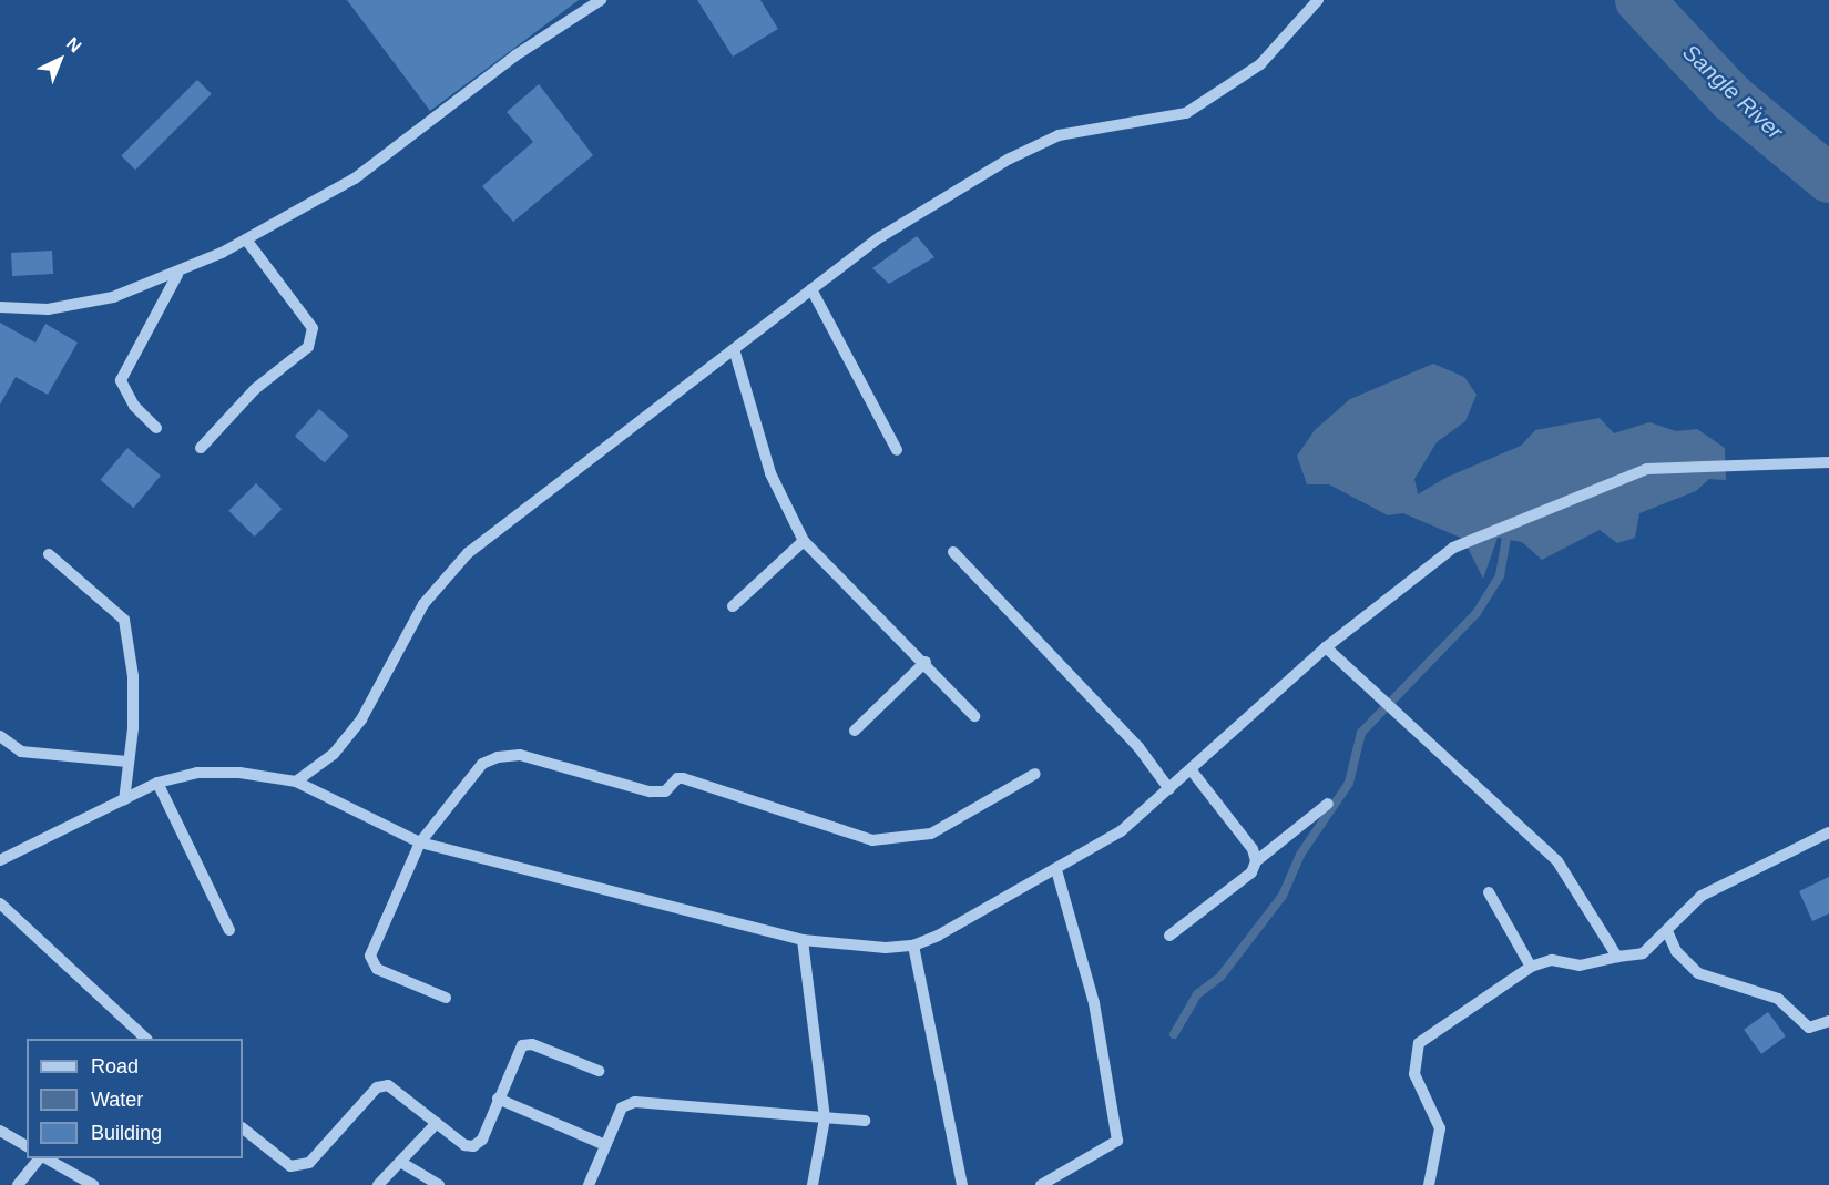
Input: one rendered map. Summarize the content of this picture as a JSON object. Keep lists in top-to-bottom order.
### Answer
{
  "water": ["Sangle River"],
  "legend": ["Road", "Water", "Building"],
  "north": "top right"
}
